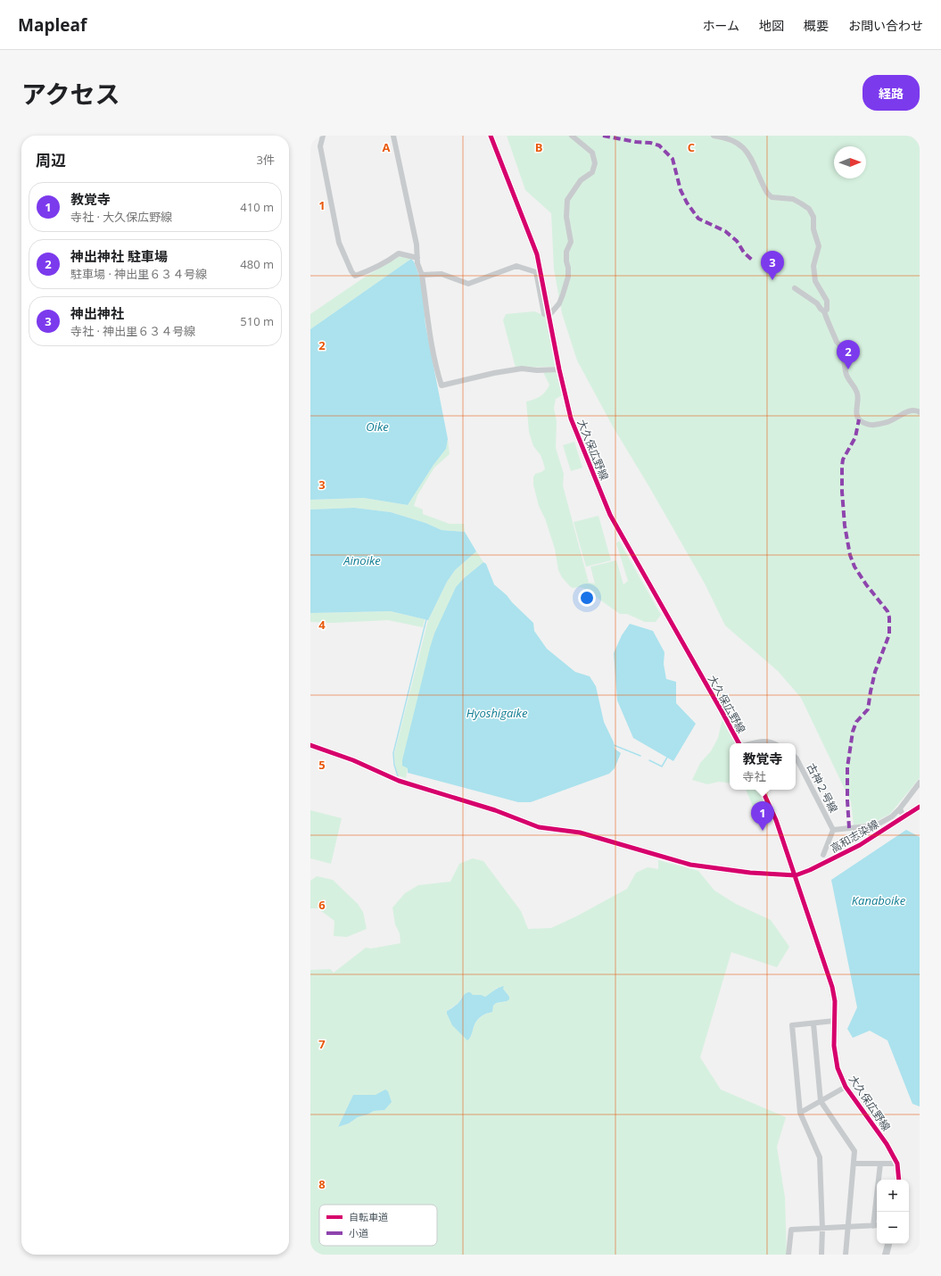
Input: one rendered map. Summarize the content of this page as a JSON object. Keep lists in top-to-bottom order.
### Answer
{
  "streets": {
    "street": ["大久保広野線", "古神２号線", "高和志染線"]
  },
  "crossings": [
    ["大久保広野線", "高和志染線"]
  ],
  "water": [
    "Oike",
    "Ainoike",
    "Hyoshigaike",
    "Kanaboike"
  ],
  "legend": ["自転車道", "小道"],
  "north": "right",
  "page": {
    "header": "Mapleaf",
    "nav": [
      "ホーム",
      "地図",
      "概要",
      "お問い合わせ"
    ],
    "title": "アクセス",
    "buttons": "経路",
    "heading": ["周辺", "3件"],
    "list": [
      {
        "mark": "1",
        "name": "教覚寺",
        "note": "寺社 · 大久保広野線",
        "value": "410 m"
      },
      {
        "mark": "2",
        "name": "神出神社 駐車場",
        "note": "駐車場 · 神出里６３４号線",
        "value": "480 m"
      },
      {
        "mark": "3",
        "name": "神出神社",
        "note": "寺社 · 神出里６３４号線",
        "value": "510 m"
      }
    ],
    "pins": ["3", "2", "1"],
    "popup": ["教覚寺", "寺社"],
    "map_buttons": ["+", "−"]
  },
  "grid": {
    "columns": ["A", "B", "C"],
    "rows": [
      "1",
      "2",
      "3",
      "4",
      "5",
      "6",
      "7",
      "8"
    ]
  }
}
